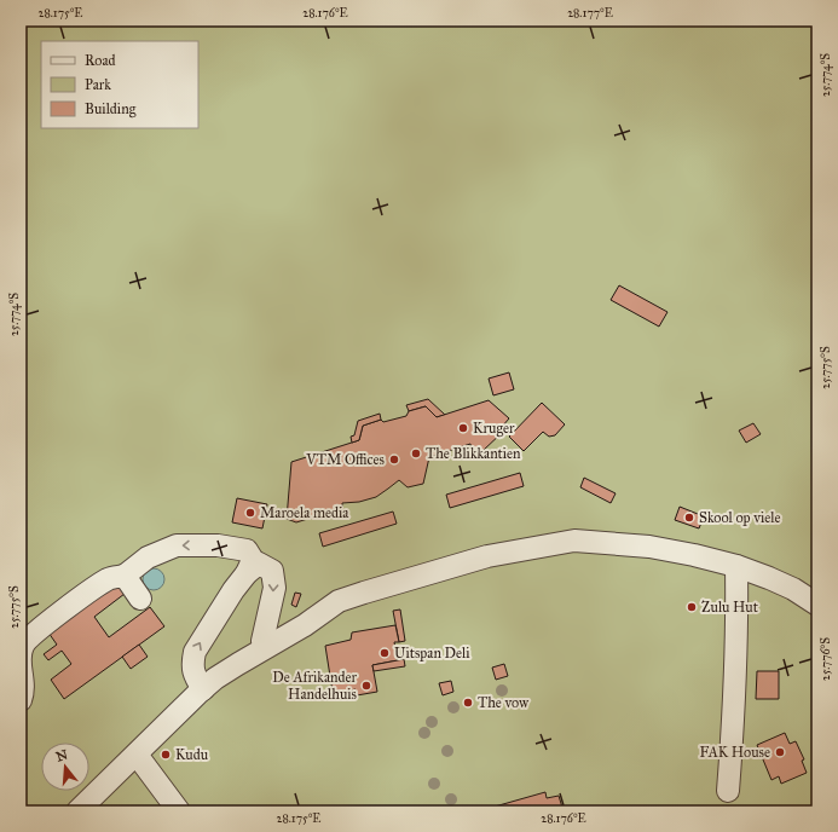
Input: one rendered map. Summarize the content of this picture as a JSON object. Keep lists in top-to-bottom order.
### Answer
{
  "places": [
    "Kruger",
    "The Blikkantien",
    "VTM Offices",
    "Maroela media",
    "Skool op viele",
    "Zulu Hut",
    "Uitspan Deli",
    "De Afrikander Handelhuis",
    "The vow",
    "FAK House",
    "Kudu"
  ],
  "legend": ["Road", "Park", "Building"],
  "north": "top",
  "coordinates": [
    "28.175°E",
    "28.176°E",
    "28.177°E",
    "25.774°S",
    "25.775°S",
    "25.776°S"
  ]
}
